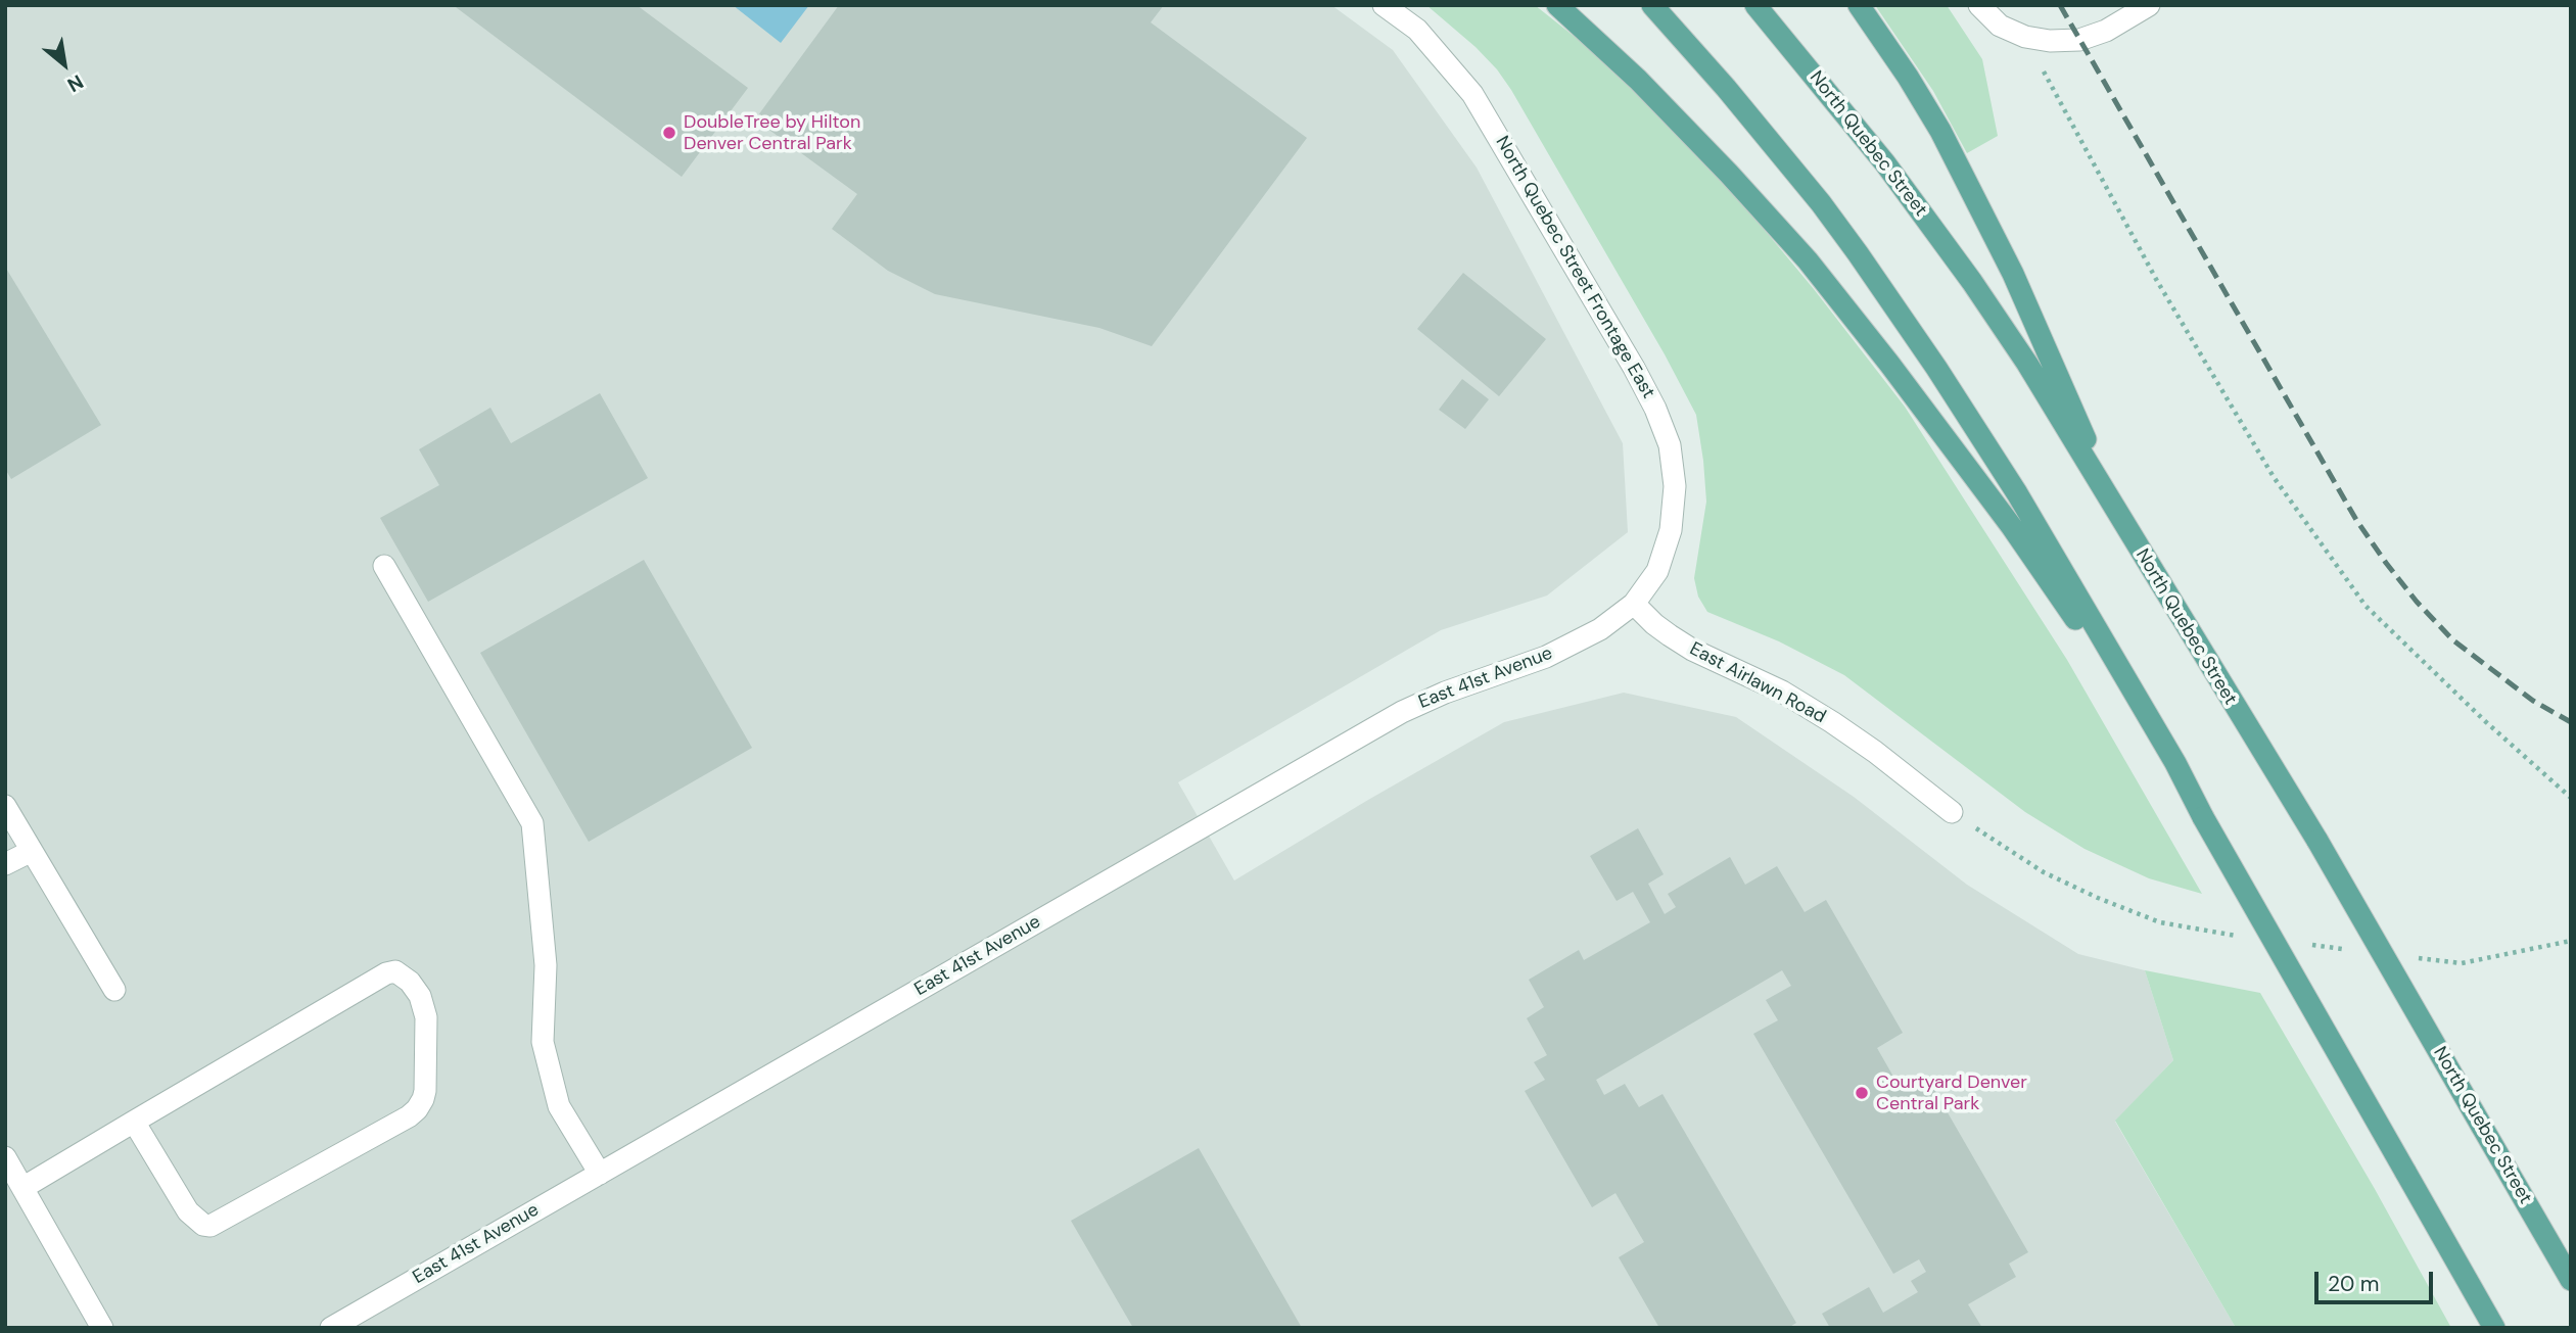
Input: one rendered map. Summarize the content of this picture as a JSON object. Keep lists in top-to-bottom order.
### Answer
{
  "streets": {
    "main road": ["North Quebec Street"],
    "street": ["North Quebec Street Frontage East", "East 41st Avenue", "East Airlawn Road"]
  },
  "crossings": [
    ["North Quebec Street Frontage East", "East 41st Avenue"],
    ["North Quebec Street Frontage East", "East Airlawn Road"],
    ["East 41st Avenue", "East Airlawn Road"]
  ],
  "places": ["DoubleTree by Hilton Denver Central Park", "Courtyard Denver Central Park"],
  "scale_bar": "20 m",
  "north": "bottom right"
}
